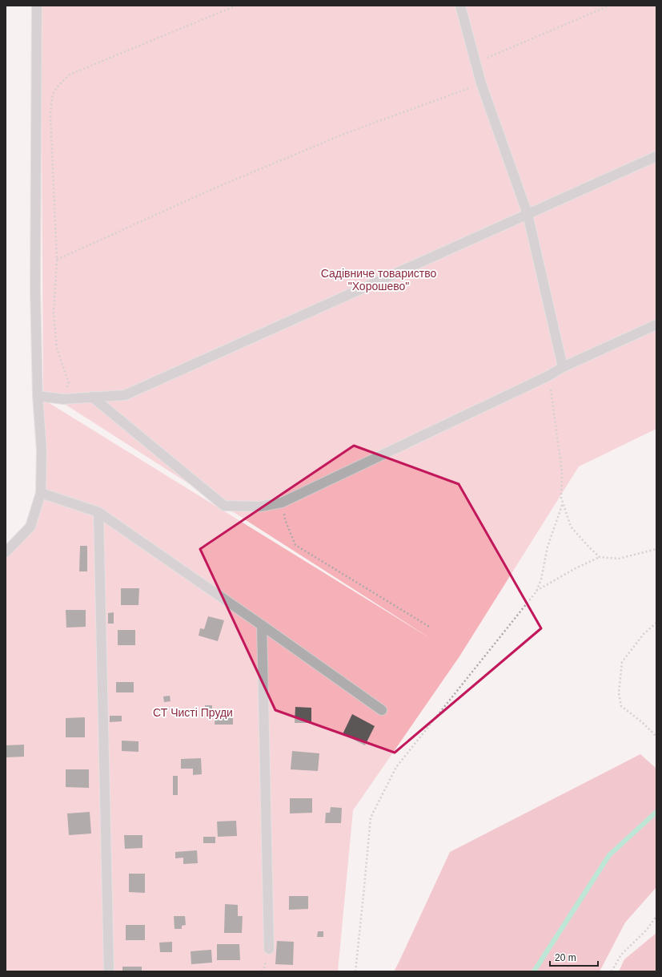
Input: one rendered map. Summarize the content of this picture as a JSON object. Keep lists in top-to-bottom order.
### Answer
{
  "parks": ["Садівниче товариство \"Хорошево\"", "СТ Чисті Пруди"],
  "scale_bar": "20 m"
}
